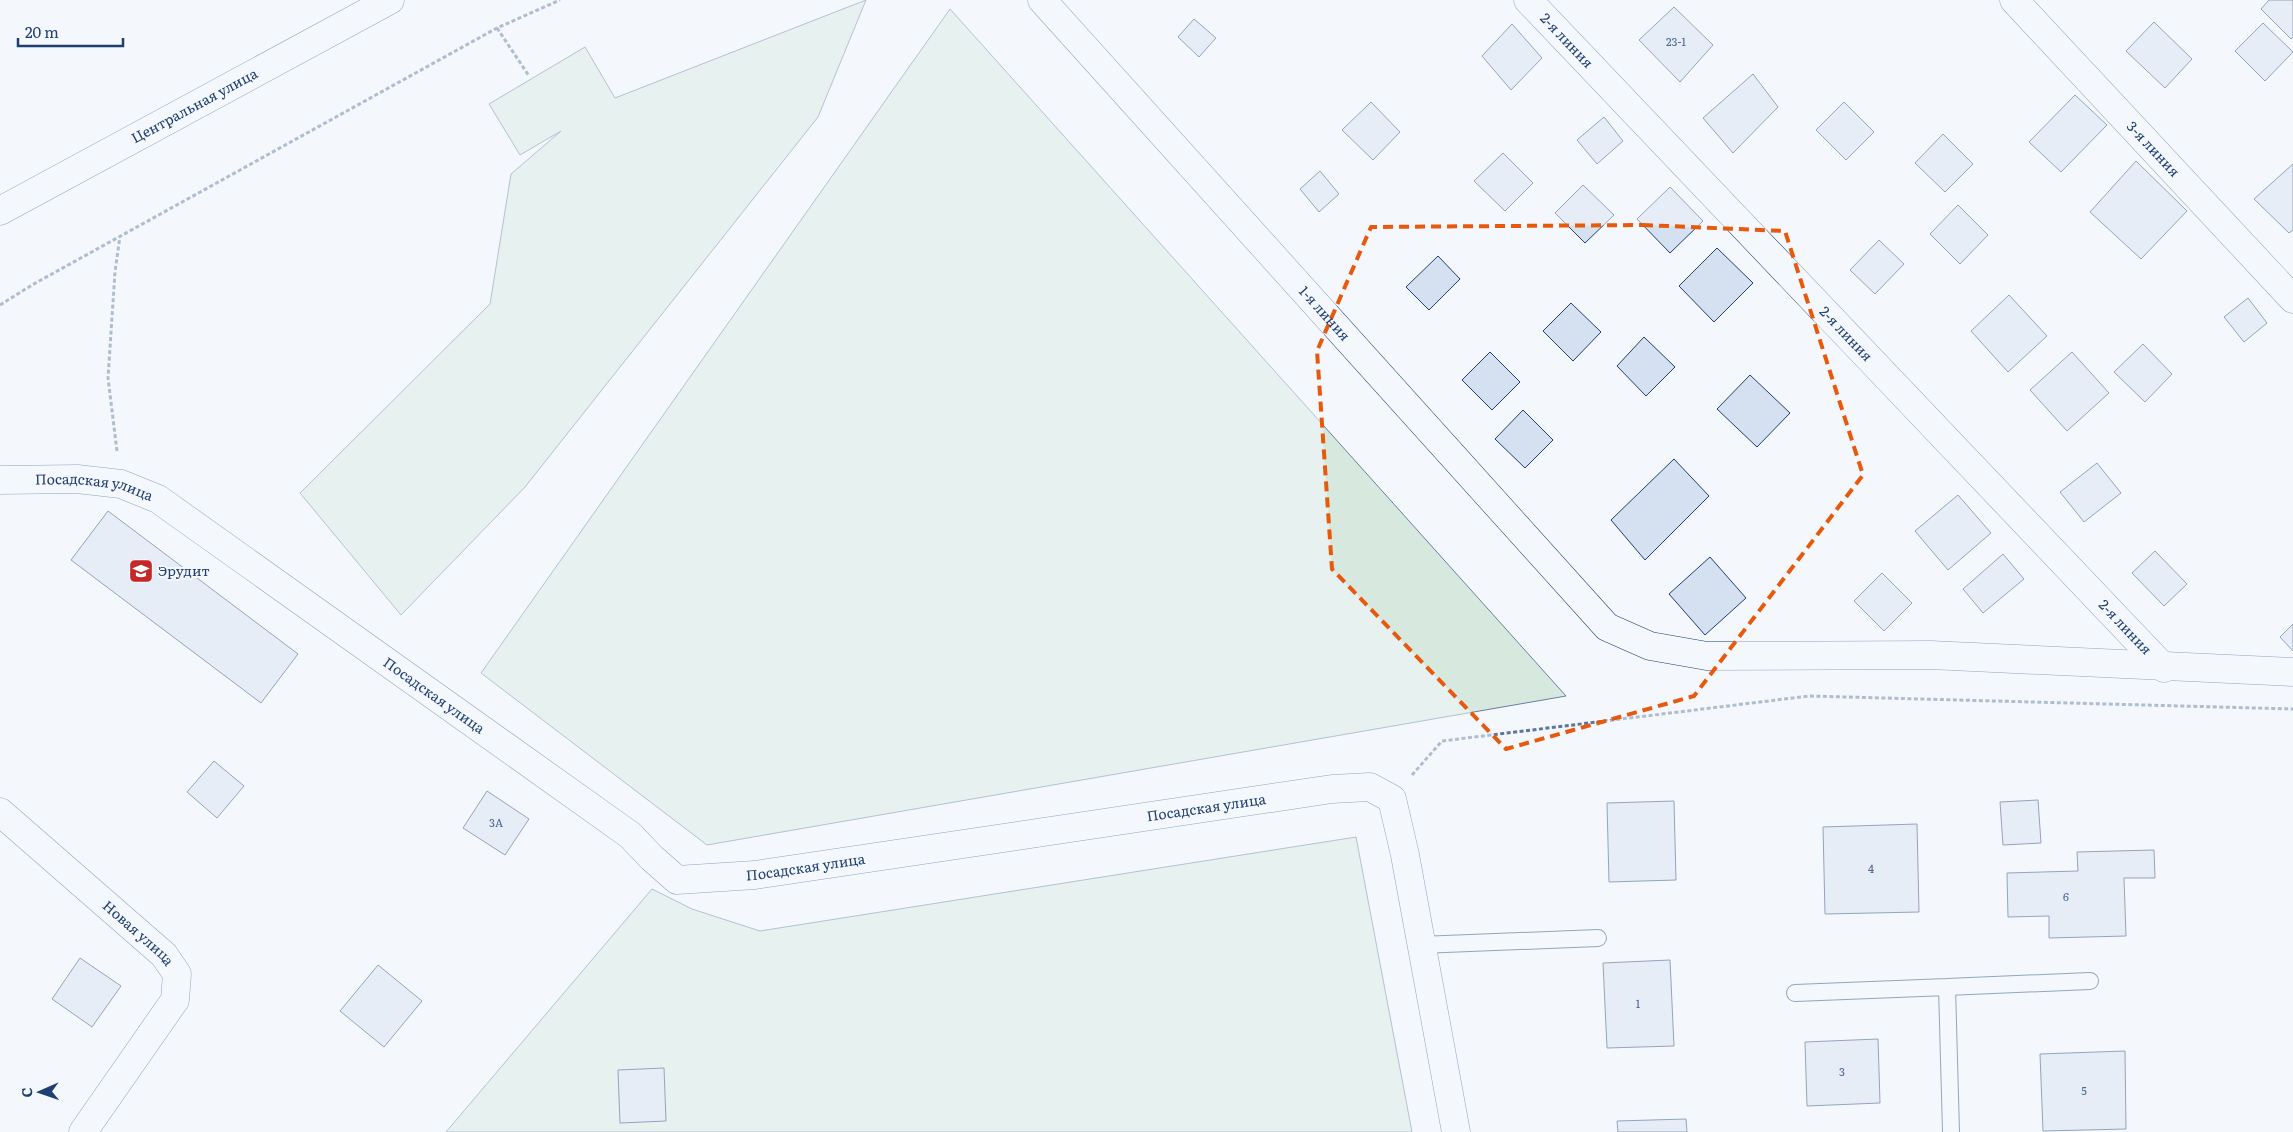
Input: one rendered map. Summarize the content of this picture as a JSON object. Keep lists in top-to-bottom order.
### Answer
{
  "streets": {
    "street": [
      "2-я линия",
      "Центральная улица",
      "3-я линия",
      "1-я линия",
      "Посадская улица",
      "Новая улица"
    ]
  },
  "crossings": [
    ["2-я линия", "1-я линия"]
  ],
  "places": {
    "school or university": ["Эрудит"]
  },
  "house_numbers": [
    "23-1",
    "3А",
    "4",
    "6",
    "1",
    "3",
    "5"
  ],
  "scale_bar": "20 m",
  "north": "left"
}
